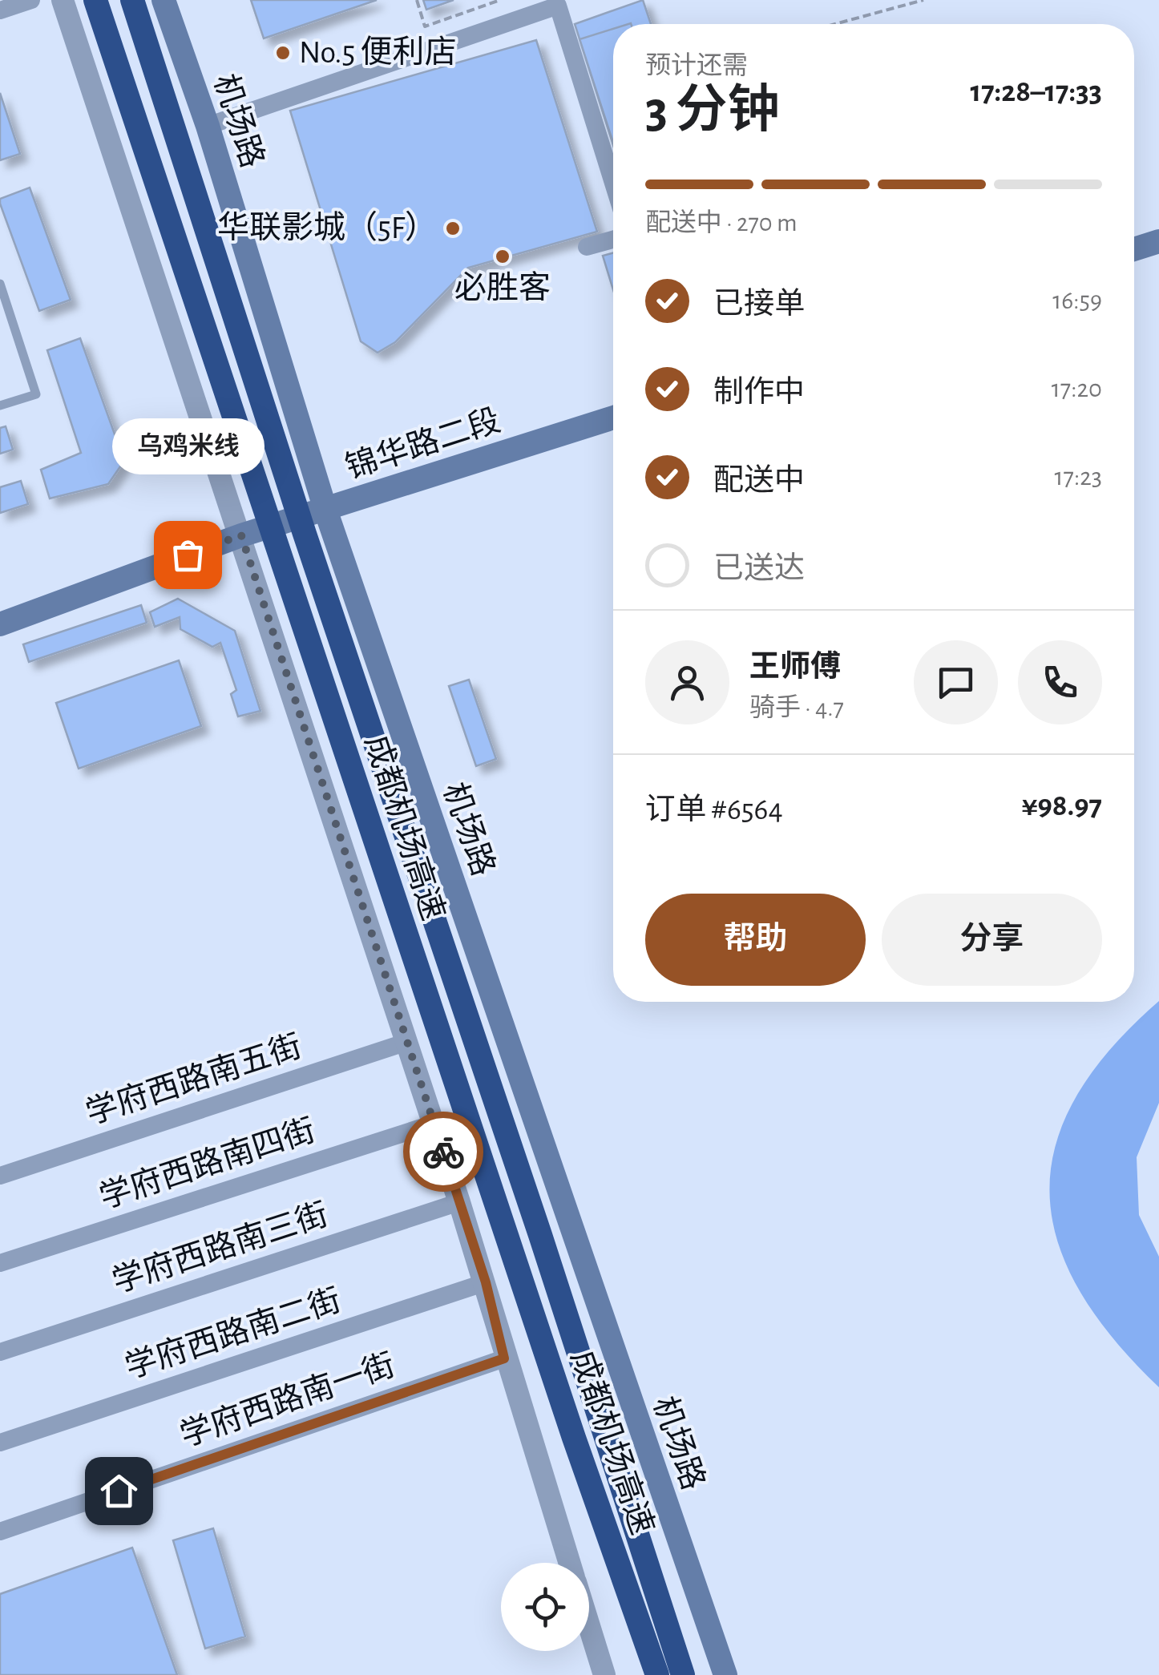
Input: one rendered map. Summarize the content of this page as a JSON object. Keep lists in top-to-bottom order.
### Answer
{
  "streets": {
    "highway": ["成都机场高速"],
    "main road": ["机场路", "锦华路二段"],
    "street": [
      "学府西路南五街",
      "学府西路南四街",
      "学府西路南三街",
      "学府西路南二街",
      "学府西路南一街"
    ]
  },
  "crossings": [
    ["机场路", "锦华路二段"]
  ],
  "places": [
    "No.5 便利店",
    "华联影城（5F）",
    "必胜客",
    "乌鸡米线"
  ],
  "page": {
    "heading": ["3 分钟", "预计还需", "17:28–17:33"],
    "panel": [
      "王师傅",
      "骑手 · 4.7",
      "订单 #6564",
      "¥98.97"
    ],
    "bar": "配送中 · 270 m",
    "list": [
      ["已接单", "16:59"],
      ["制作中", "17:20"],
      ["配送中", "17:23"],
      "已送达"
    ],
    "bubble": "乌鸡米线",
    "buttons": ["帮助", "分享"]
  }
}
